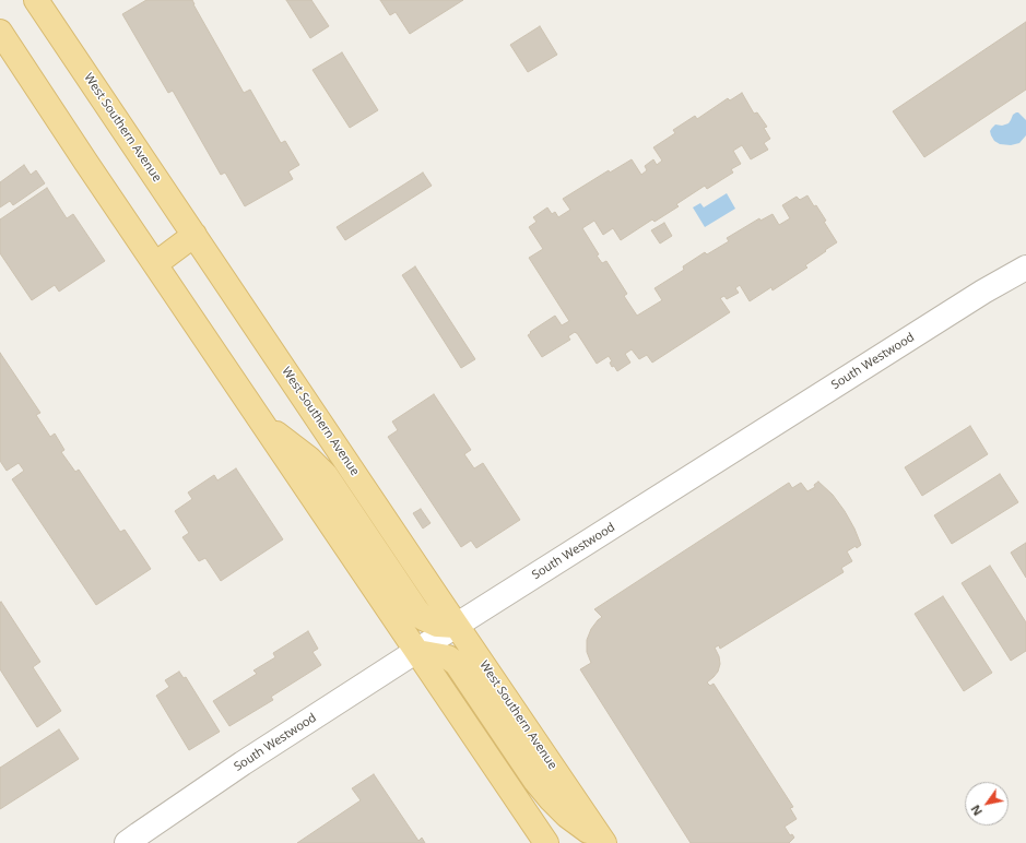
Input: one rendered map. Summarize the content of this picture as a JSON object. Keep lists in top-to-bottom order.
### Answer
{
  "streets": {
    "main road": ["West Southern Avenue"],
    "street": ["South Westwood"]
  },
  "crossings": [
    ["West Southern Avenue", "South Westwood"]
  ],
  "north": "bottom left"
}
